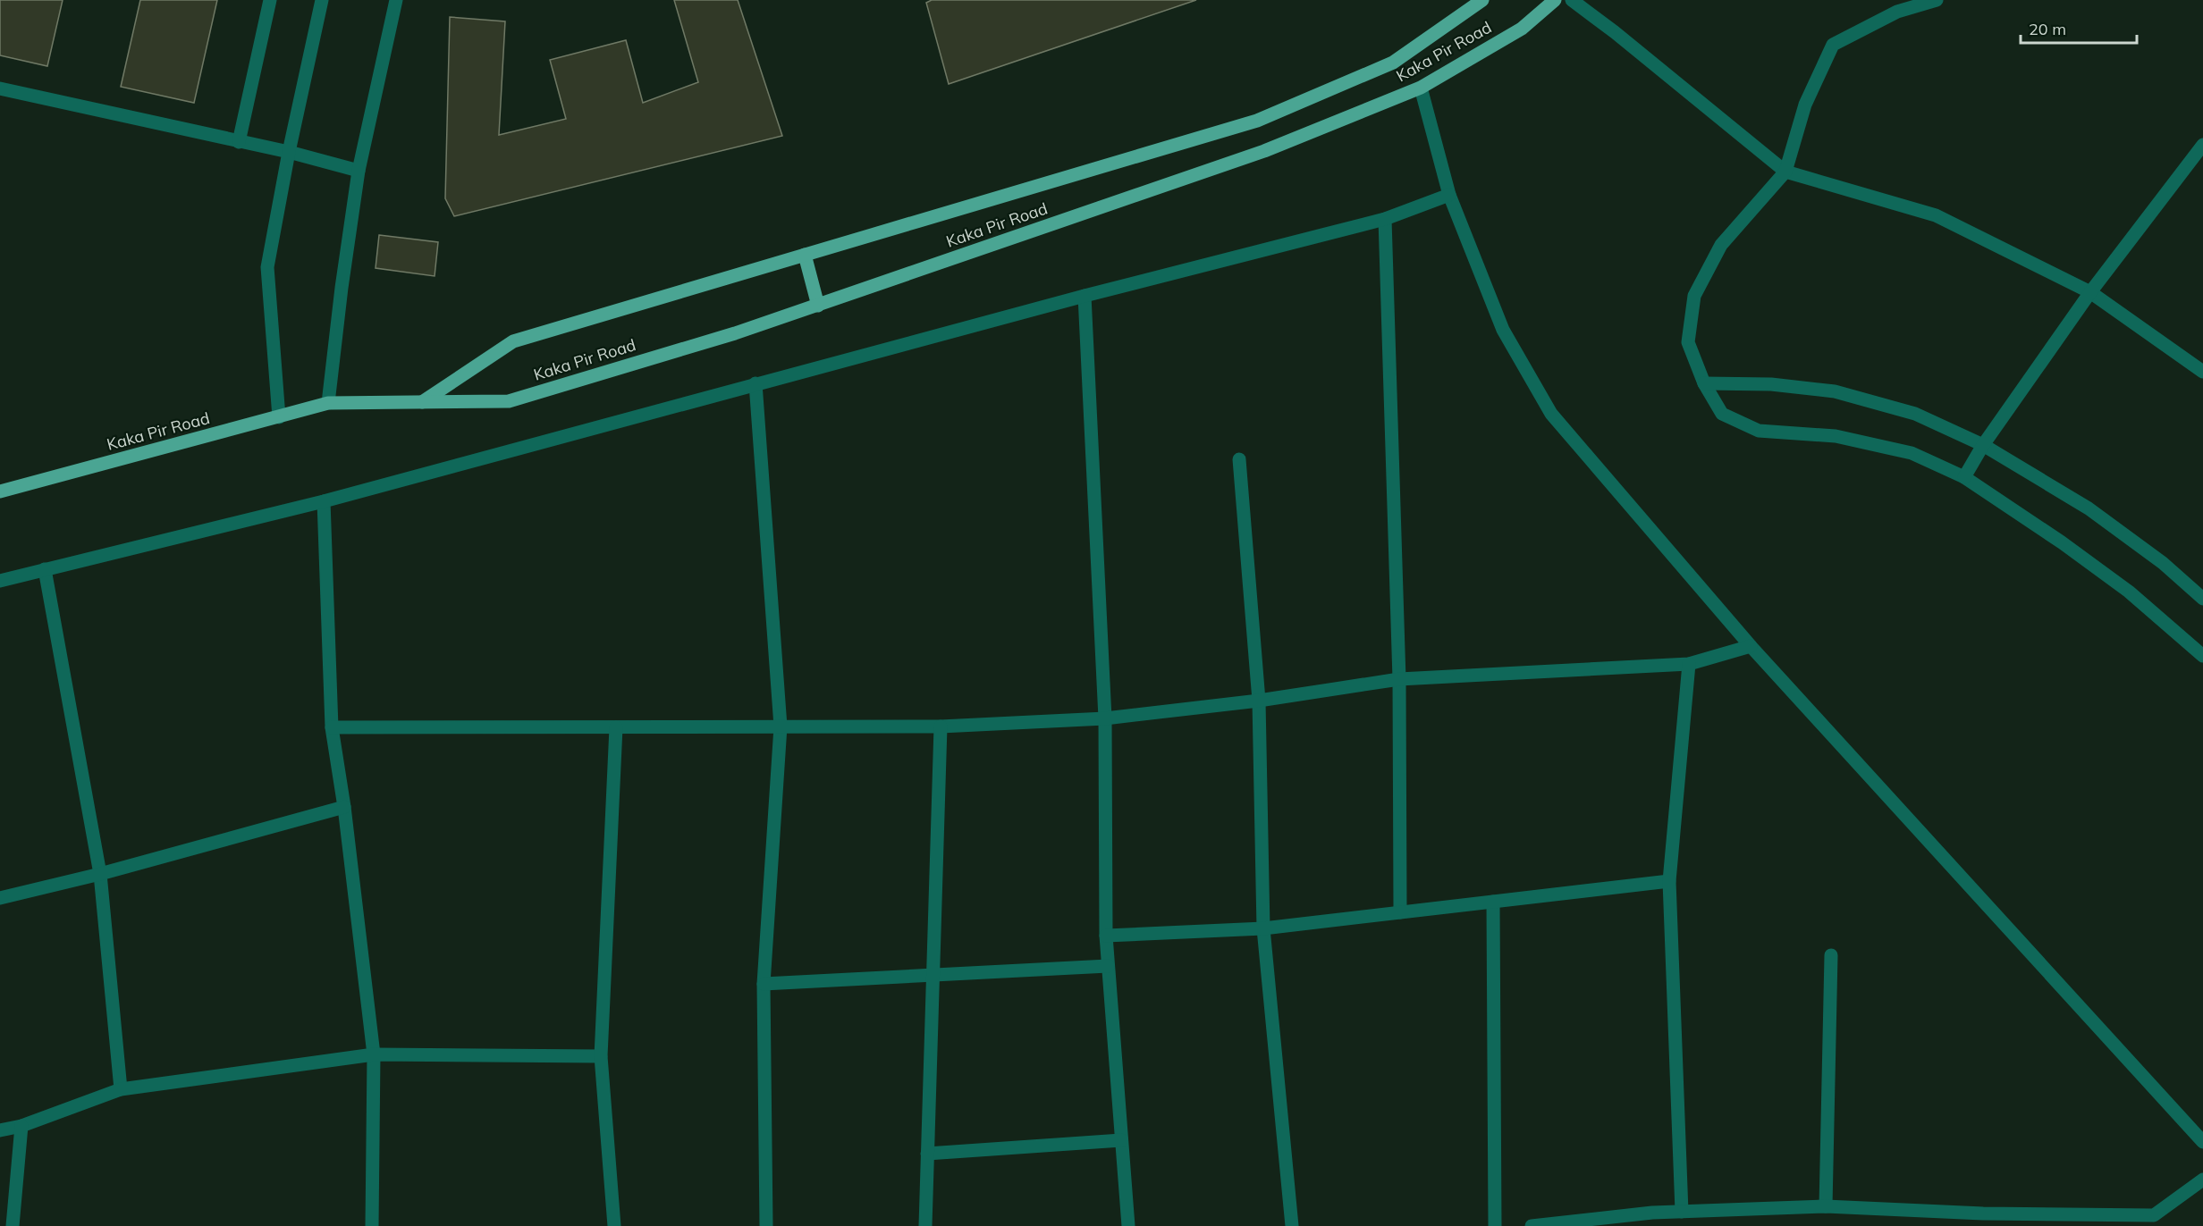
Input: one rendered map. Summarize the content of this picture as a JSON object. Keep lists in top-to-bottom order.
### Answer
{
  "streets": {
    "main road": ["Kaka Pir Road"]
  },
  "scale_bar": "20 m"
}
